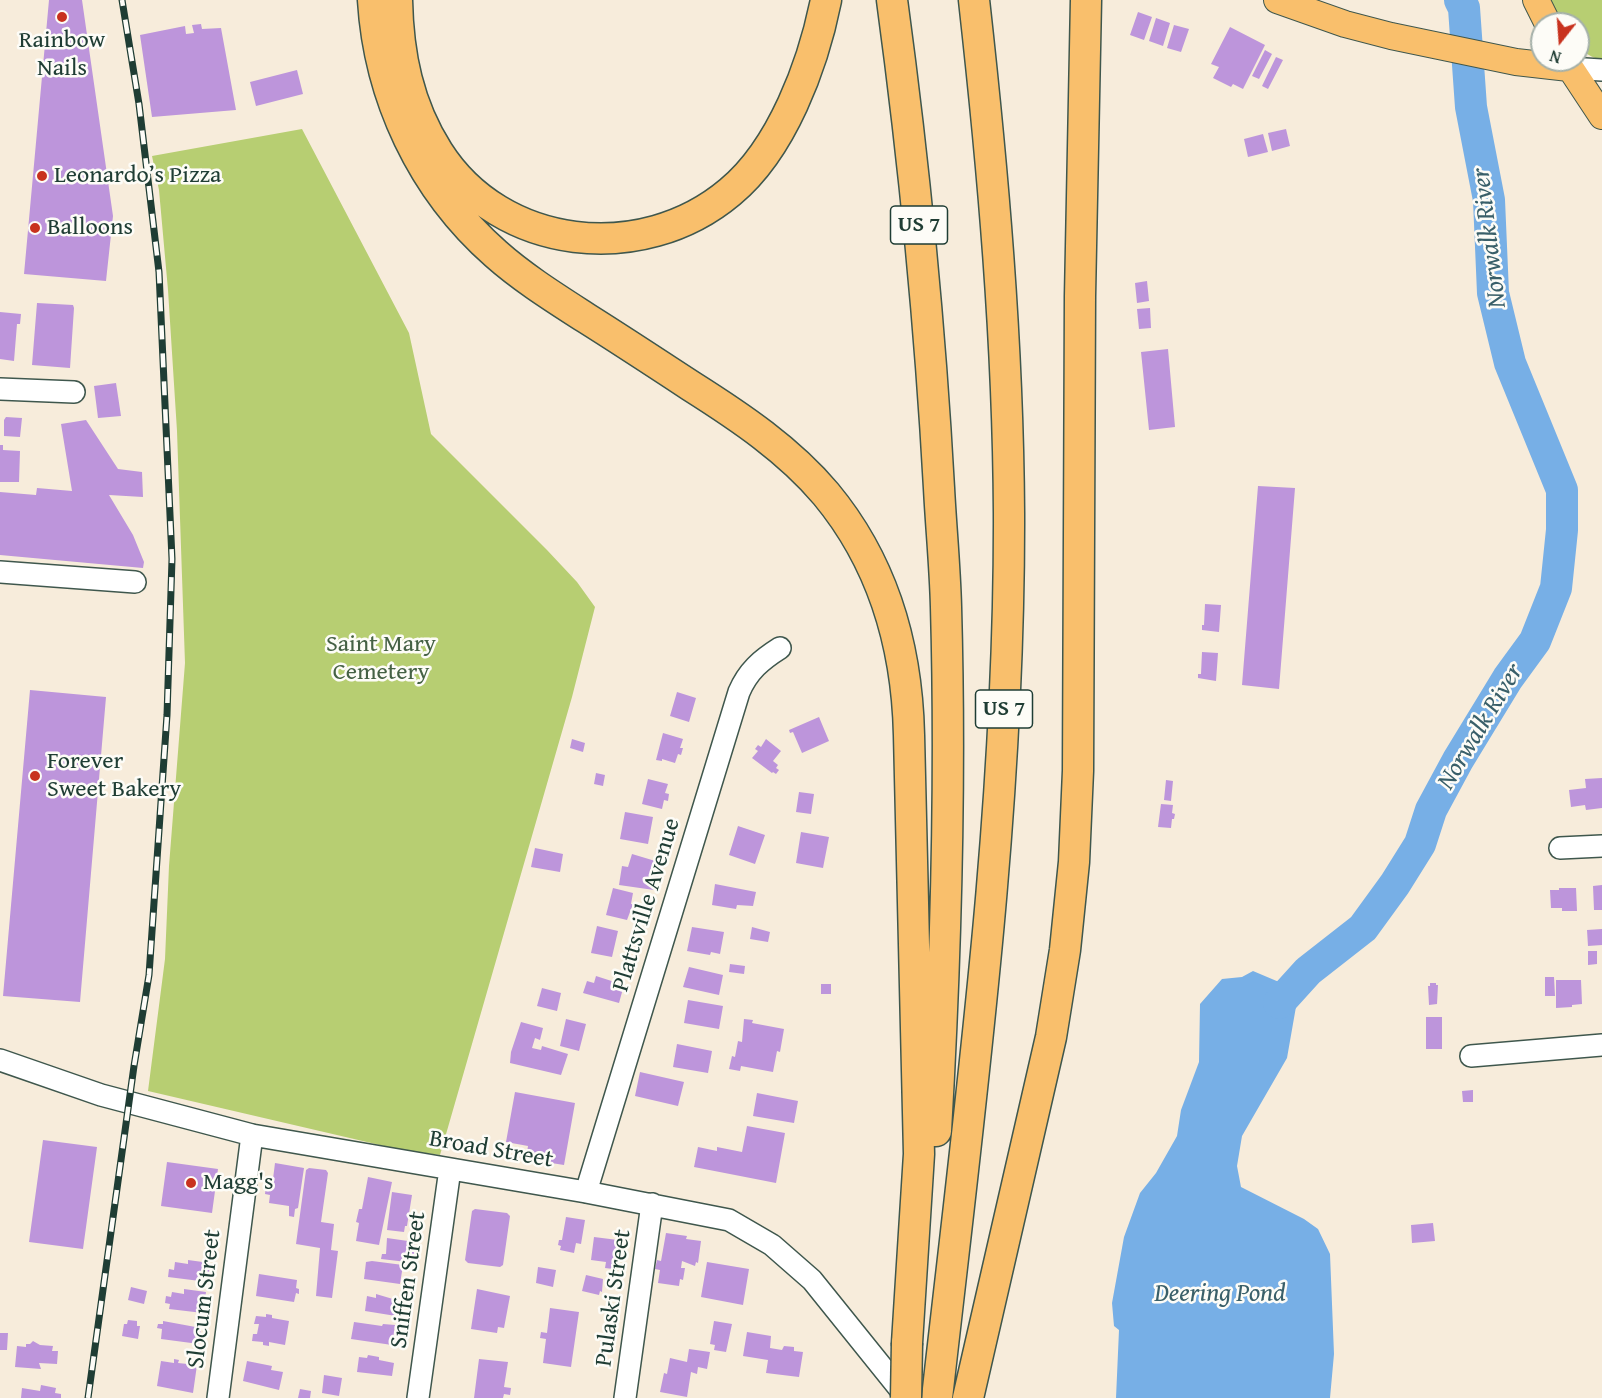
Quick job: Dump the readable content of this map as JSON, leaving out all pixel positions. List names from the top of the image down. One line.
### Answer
{"streets":{"highway":["US 7"],"street":["Plattsville Avenue","Broad Street","Sniffen Street","Pulaski Street","Slocum Street"]},"crossings":[["Plattsville Avenue","Broad Street"],["Broad Street","Sniffen Street"],["Broad Street","Pulaski Street"],["Broad Street","Slocum Street"]],"water":["Norwalk River","Deering Pond"],"parks":["Saint Mary Cemetery"],"places":["Rainbow Nails","Leonardo’s Pizza","Balloons","Forever Sweet Bakery","Magg's"],"north":"bottom"}
